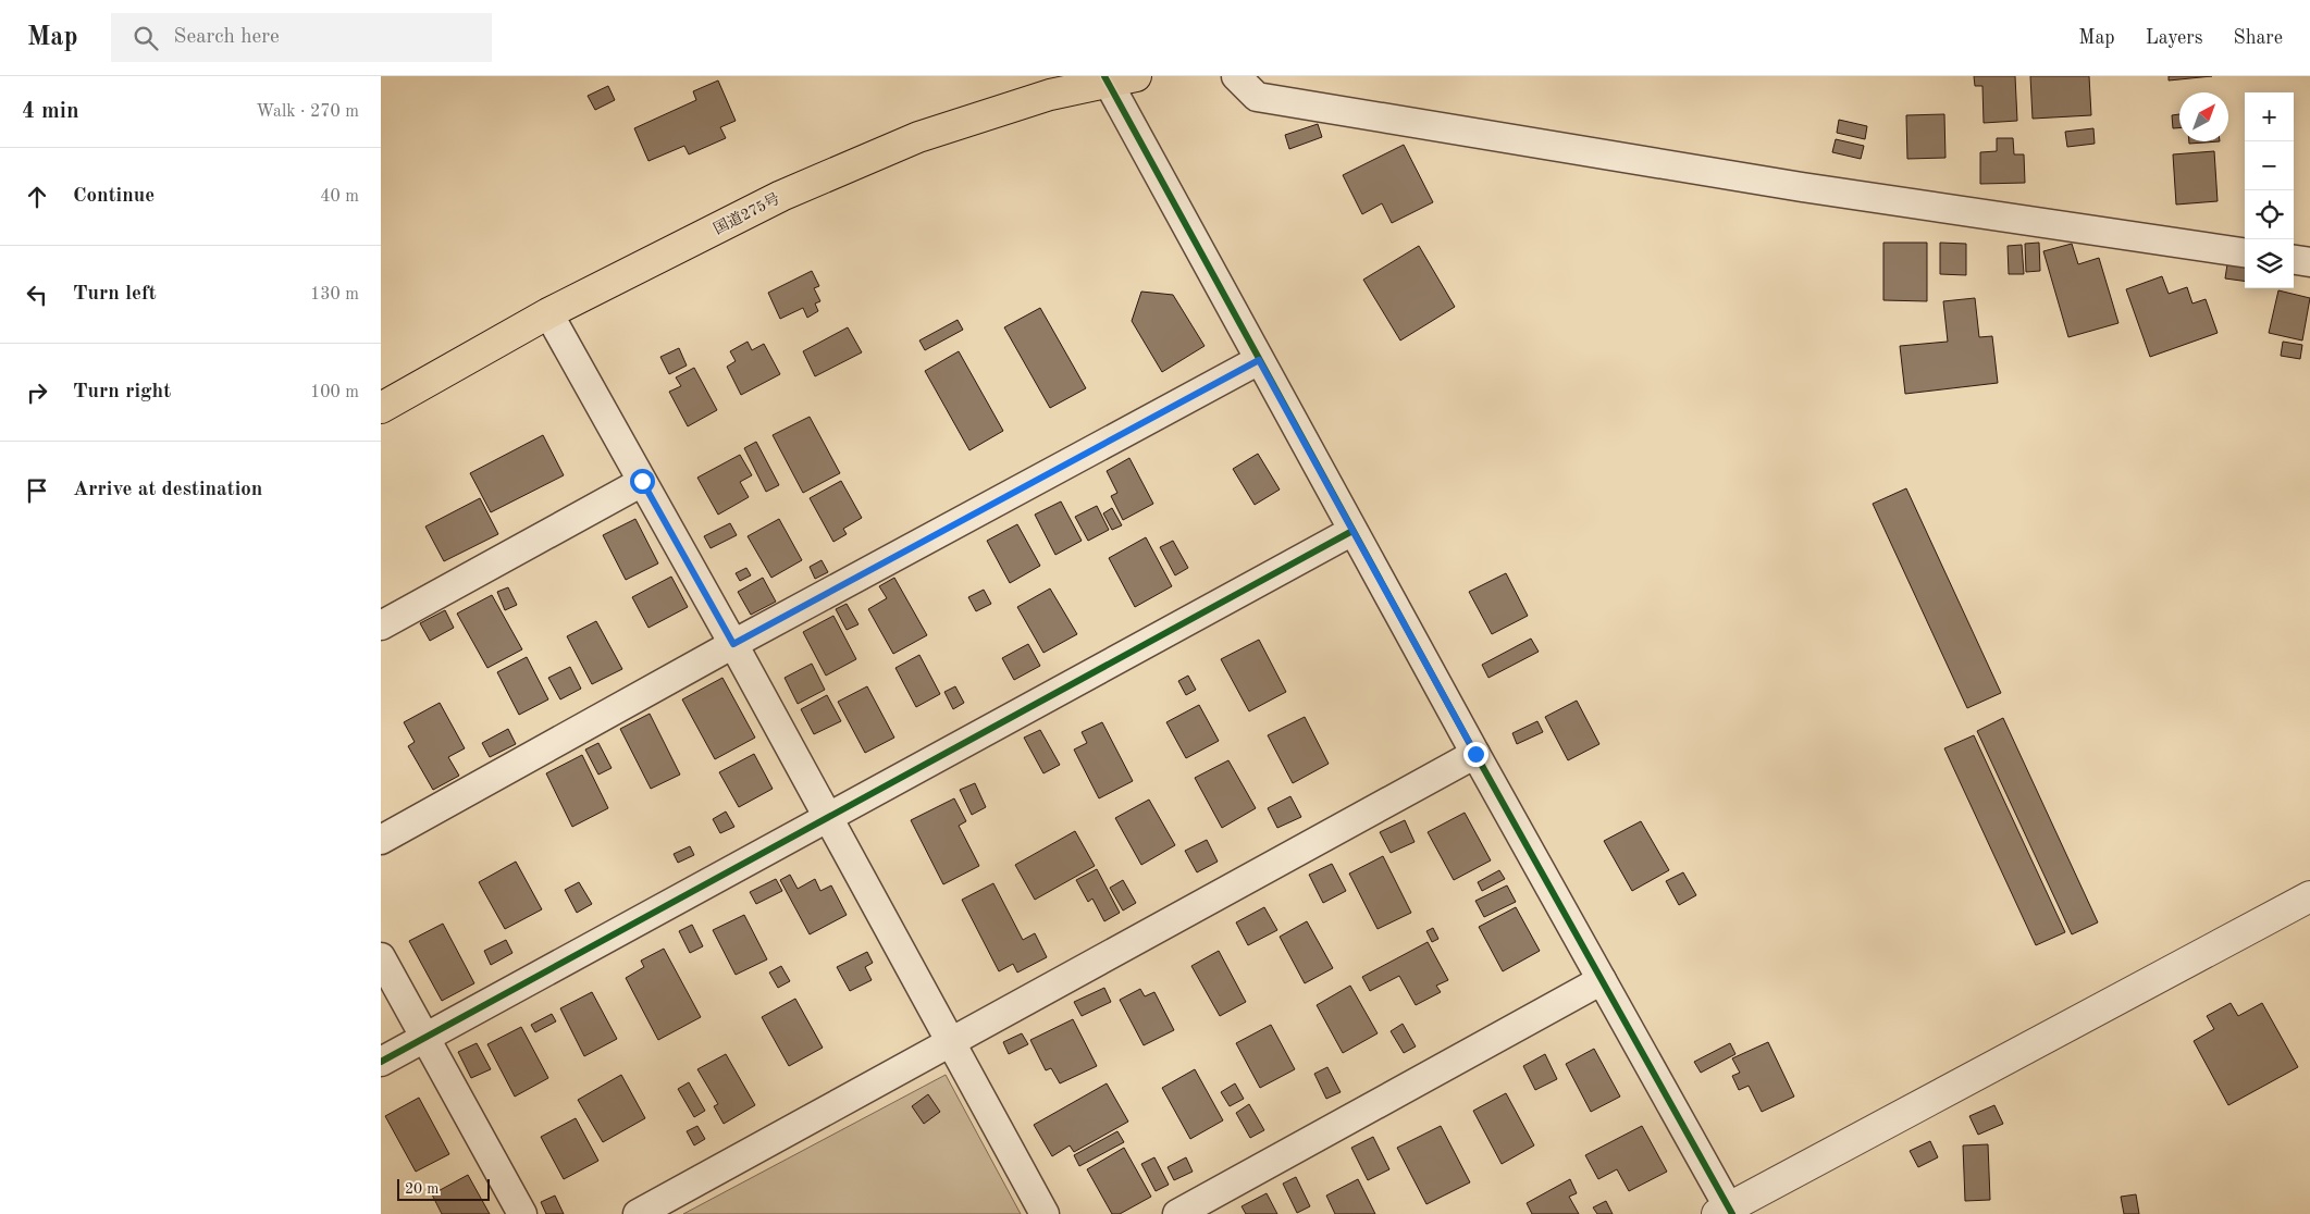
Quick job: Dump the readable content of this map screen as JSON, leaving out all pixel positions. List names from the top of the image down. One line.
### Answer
{"streets":{"highway":["国道275号"]},"scale_bar":"20 m","north":"top right","page":{"header":"Map","search":"Search here","nav":["Map","Layers","Share"],"heading":["4 min","Walk · 270 m"],"map_buttons":["+","−"],"list":[["Continue","40 m"],["Turn left","130 m"],["Turn right","100 m"],"Arrive at destination"],"scale":"20 m"}}
